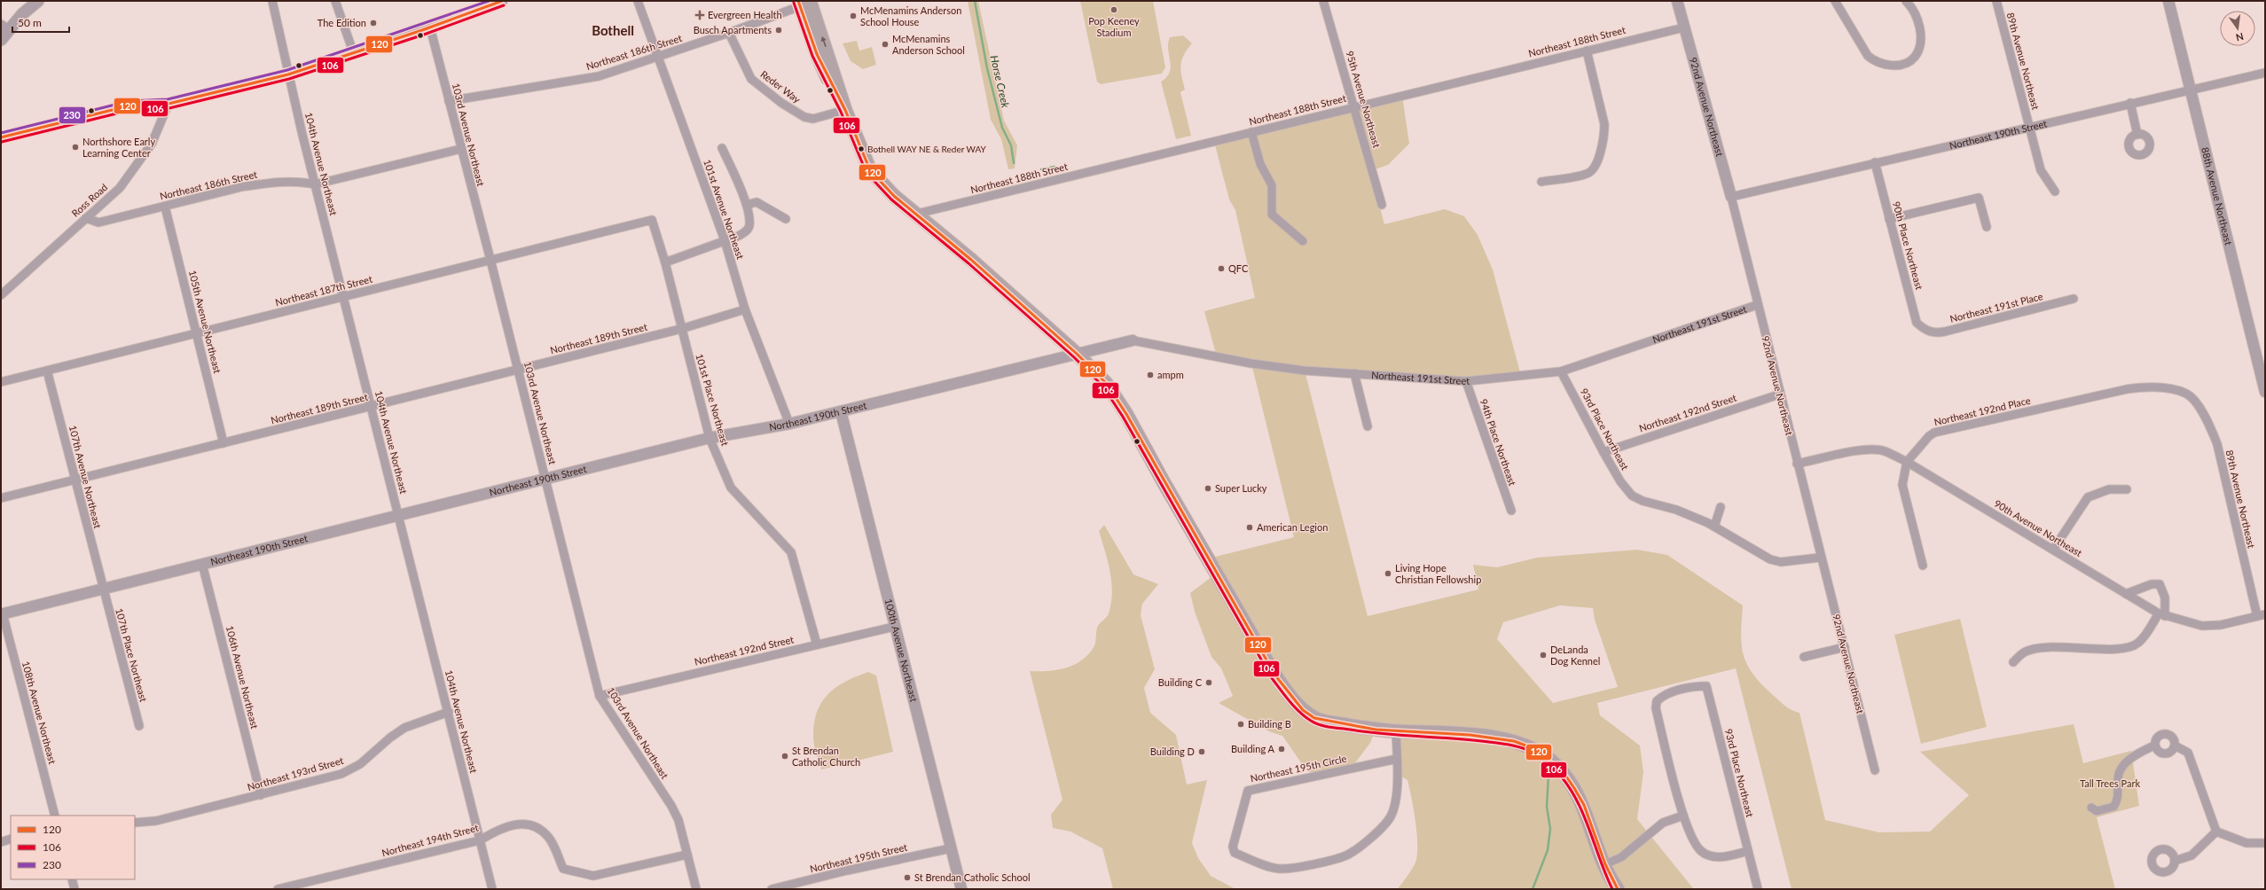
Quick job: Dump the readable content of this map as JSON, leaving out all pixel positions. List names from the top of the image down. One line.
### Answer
{"streets":{"street":["Northeast 188th Street","Northeast 186th Street","89th Avenue Northeast","Reder Way","95th Avenue Northeast","92nd Avenue Northeast","Northeast 190th Street","103rd Avenue Northeast","104th Avenue Northeast","88th Avenue Northeast","Ross Road","101st Avenue Northeast","90th Place Northeast","Northeast 187th Street","Northeast 191st Place","105th Avenue Northeast","Northeast 191st Street","Northeast 189th Street","101st Place Northeast","Northeast 192nd Place","Northeast 192nd Street","93rd Place Northeast","94th Place Northeast","107th Avenue Northeast","90th Avenue Northeast","100th Avenue Northeast","107th Place Northeast","106th Avenue Northeast","108th Avenue Northeast","Northeast 195th Circle","Northeast 193rd Street","Northeast 194th Street","Northeast 195th Street"]},"crossings":[["Northeast 188th Street","95th Avenue Northeast"],["Northeast 188th Street","92nd Avenue Northeast"],["Northeast 186th Street","Reder Way"],["Northeast 186th Street","103rd Avenue Northeast"],["Northeast 186th Street","104th Avenue Northeast"],["Northeast 186th Street","Ross Road"],["Northeast 186th Street","101st Avenue Northeast"],["Northeast 186th Street","105th Avenue Northeast"],["89th Avenue Northeast","Northeast 190th Street"],["89th Avenue Northeast","Northeast 192nd Place"],["92nd Avenue Northeast","Northeast 190th Street"],["92nd Avenue Northeast","Northeast 191st Street"],["92nd Avenue Northeast","Northeast 192nd Street"],["Northeast 190th Street","103rd Avenue Northeast"],["Northeast 190th Street","104th Avenue Northeast"],["Northeast 190th Street","88th Avenue Northeast"],["Northeast 190th Street","101st Avenue Northeast"],["Northeast 190th Street","90th Place Northeast"],["Northeast 190th Street","Northeast 191st Street"],["Northeast 190th Street","101st Place Northeast"],["Northeast 190th Street","107th Avenue Northeast"],["Northeast 190th Street","100th Avenue Northeast"],["Northeast 190th Street","107th Place Northeast"],["Northeast 190th Street","106th Avenue Northeast"],["Northeast 190th Street","108th Avenue Northeast"],["103rd Avenue Northeast","Northeast 187th Street"],["103rd Avenue Northeast","Northeast 189th Street"],["103rd Avenue Northeast","Northeast 192nd Street"],["103rd Avenue Northeast","Northeast 194th Street"],["104th Avenue Northeast","Northeast 187th Street"],["104th Avenue Northeast","Northeast 189th Street"],["104th Avenue Northeast","Northeast 193rd Street"],["104th Avenue Northeast","Northeast 194th Street"],["101st Avenue Northeast","Northeast 189th Street"],["90th Place Northeast","Northeast 191st Place"],["Northeast 187th Street","105th Avenue Northeast"],["Northeast 187th Street","101st Place Northeast"],["Northeast 187th Street","107th Avenue Northeast"],["105th Avenue Northeast","Northeast 189th Street"],["Northeast 191st Street","93rd Place Northeast"],["Northeast 191st Street","94th Place Northeast"],["Northeast 189th Street","101st Place Northeast"],["Northeast 189th Street","107th Avenue Northeast"],["101st Place Northeast","Northeast 192nd Street"],["Northeast 192nd Place","90th Avenue Northeast"],["Northeast 192nd Street","93rd Place Northeast"],["Northeast 192nd Street","100th Avenue Northeast"],["107th Avenue Northeast","107th Place Northeast"],["100th Avenue Northeast","Northeast 195th Street"],["106th Avenue Northeast","Northeast 193rd Street"]],"districts":["Bothell"],"water":["Horse Creek"],"parks":["Tall Trees Park"],"places":{"other":["Pop Keeney Stadium","McMenamins Anderson School House","The Edition","Busch Apartments","McMenamins Anderson School","Northshore Early Learning Center","Bothell WAY NE & Reder WAY","QFC","ampm","Super Lucky","American Legion","Living Hope Christian Fellowship","DeLanda Dog Kennel","Building C","Building B","Building A","Building D","St Brendan Catholic Church","St Brendan Catholic School"],"health":["Evergreen Health"]},"lines":["transit line 120","transit line 230","transit line 106"],"legend":["120","106","230"],"scale_bar":"50 m","north":"bottom"}
